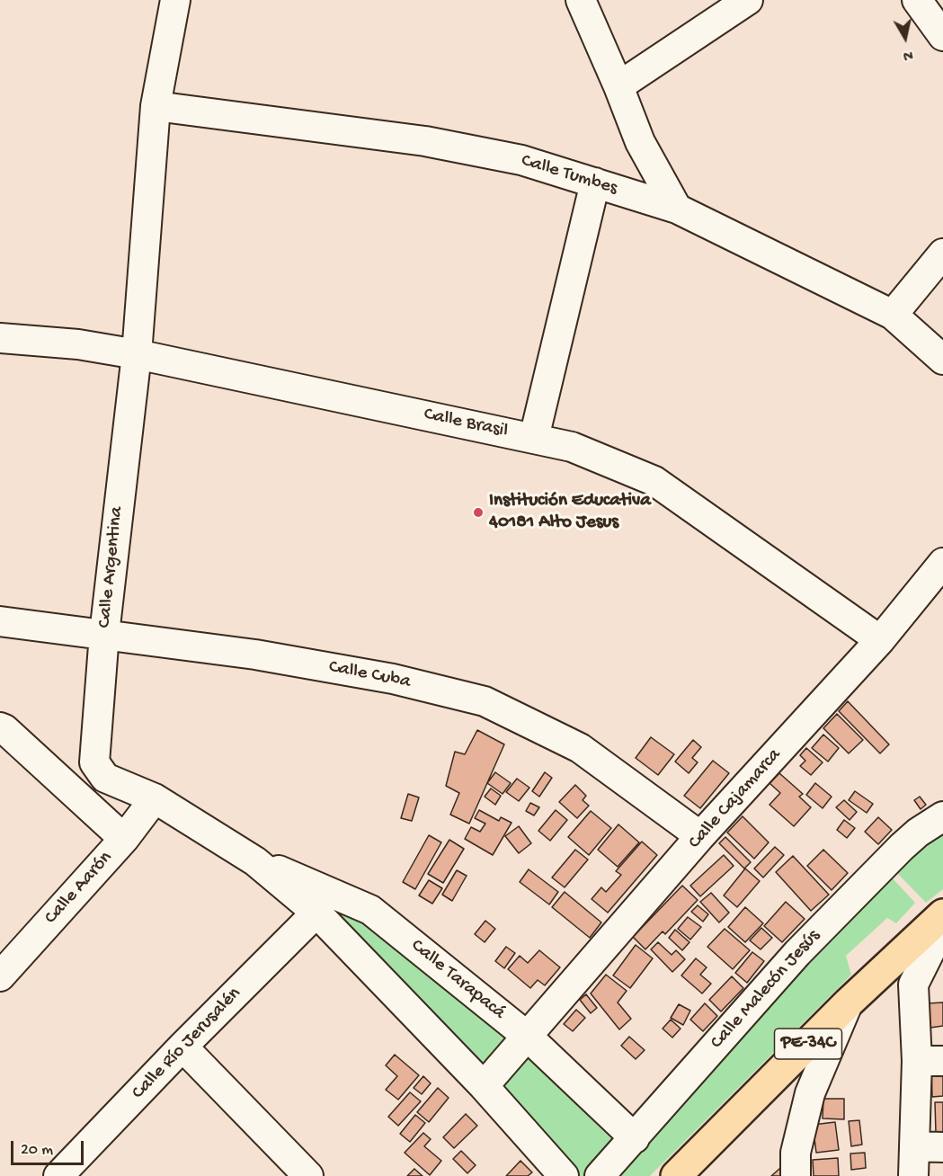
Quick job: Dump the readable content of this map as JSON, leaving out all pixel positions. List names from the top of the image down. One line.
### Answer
{"streets":{"main road":["PE-34C"],"street":["Calle Tumbes","Calle Brasil","Calle Argentina","Calle Cuba","Calle Cajamarca","Calle Aarón","Calle Tarapacá","Calle Malecón Jesús","Calle Río Jerusalén"]},"crossings":[["Calle Tumbes","Calle Argentina"],["Calle Brasil","Calle Argentina"],["Calle Brasil","Calle Cajamarca"],["Calle Argentina","Calle Cuba"],["Calle Argentina","Calle Aarón"],["Calle Cuba","Calle Cajamarca"],["Calle Cajamarca","Calle Tarapacá"],["Calle Tarapacá","Calle Malecón Jesús"]],"places":["Institución Educativa 40181 Alto Jesus"],"scale_bar":"20 m","north":"bottom"}
